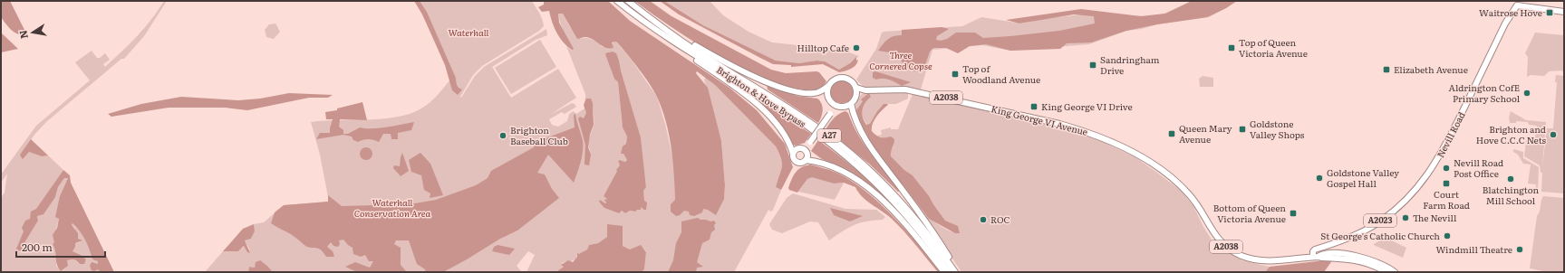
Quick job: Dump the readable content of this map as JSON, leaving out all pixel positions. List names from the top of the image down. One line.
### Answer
{"streets":{"main road":["Brighton & Hove Bypass","A2038","King George VI Avenue","Nevill Road","A27","A2023"]},"crossings":[["Brighton & Hove Bypass","A27"],["King George VI Avenue","Nevill Road"],["King George VI Avenue","A27"]],"parks":["Waterhall","Three Cornered Copse","Waterhall Conservation Area"],"places":{"transit":["Waitrose Hove","Top of Queen Victoria Avenue","Sandringham Drive","Elizabeth Avenue","Top of Woodland Avenue","King George VI Drive","Goldstone Valley Shops","Queen Mary Avenue","Court Farm Road","Bottom of Queen Victoria Avenue"],"other":["Hilltop Cafe","Aldrington CofE Primary School","Brighton and Hove C.C.C Nets","Brighton Baseball Club","Nevill Road Post Office","Goldstone Valley Gospel Hall","Blatchington Mill School","The Nevill","ROC","St George's Catholic Church","Windmill Theatre"]},"scale_bar":"200 m","north":"left"}
